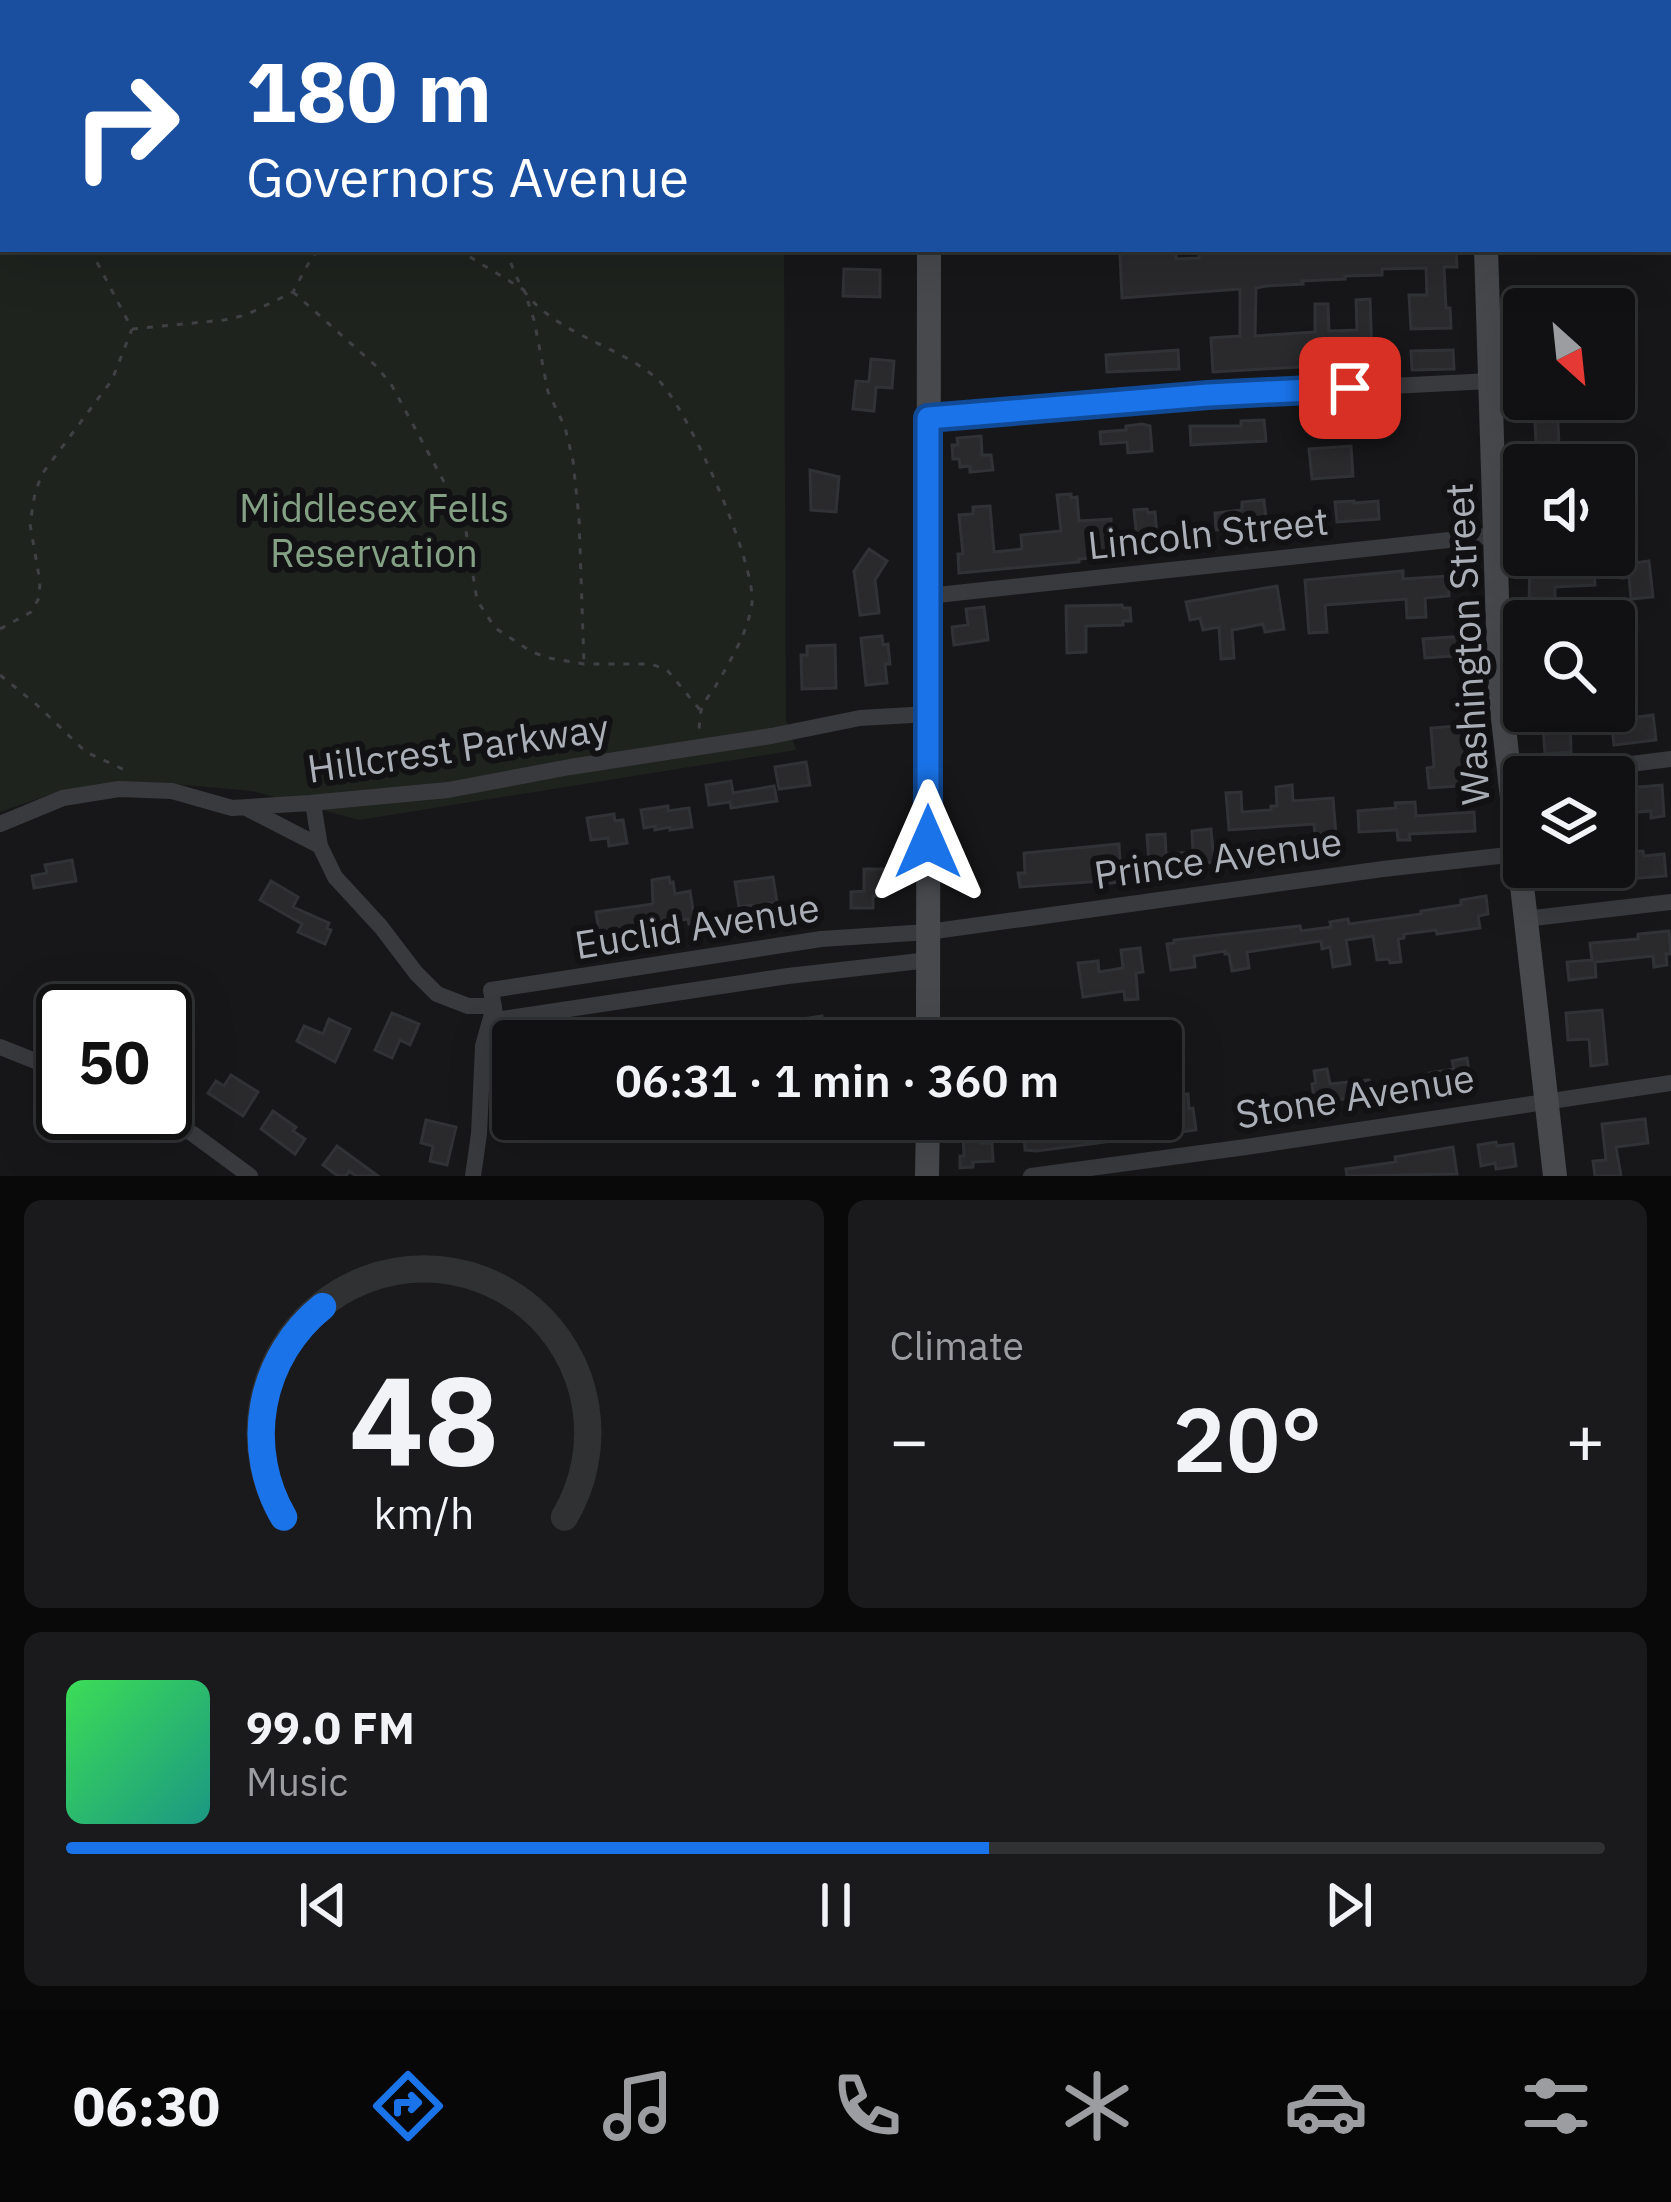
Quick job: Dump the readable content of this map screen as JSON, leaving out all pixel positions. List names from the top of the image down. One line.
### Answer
{"streets":{"main road":["Washington Street"],"street":["Lincoln Street","Hillcrest Parkway","Prince Avenue","Euclid Avenue","Stone Avenue"]},"crossings":[["Lincoln Street","Washington Street"],["Washington Street","Stone Avenue"],["Hillcrest Parkway","Euclid Avenue"],["Prince Avenue","Euclid Avenue"]],"parks":["Middlesex Fells Reservation"],"north":"bottom right","page":{"turn":["180 m","Governors Avenue"],"limit":"50","trip":"06:31 · 1 min · 360 m","tile":"Climate","heat":["−","20°","+"],"song":["99.0 FM","Music"],"tabs":"06:30","gauge":["48","km/h"]}}
